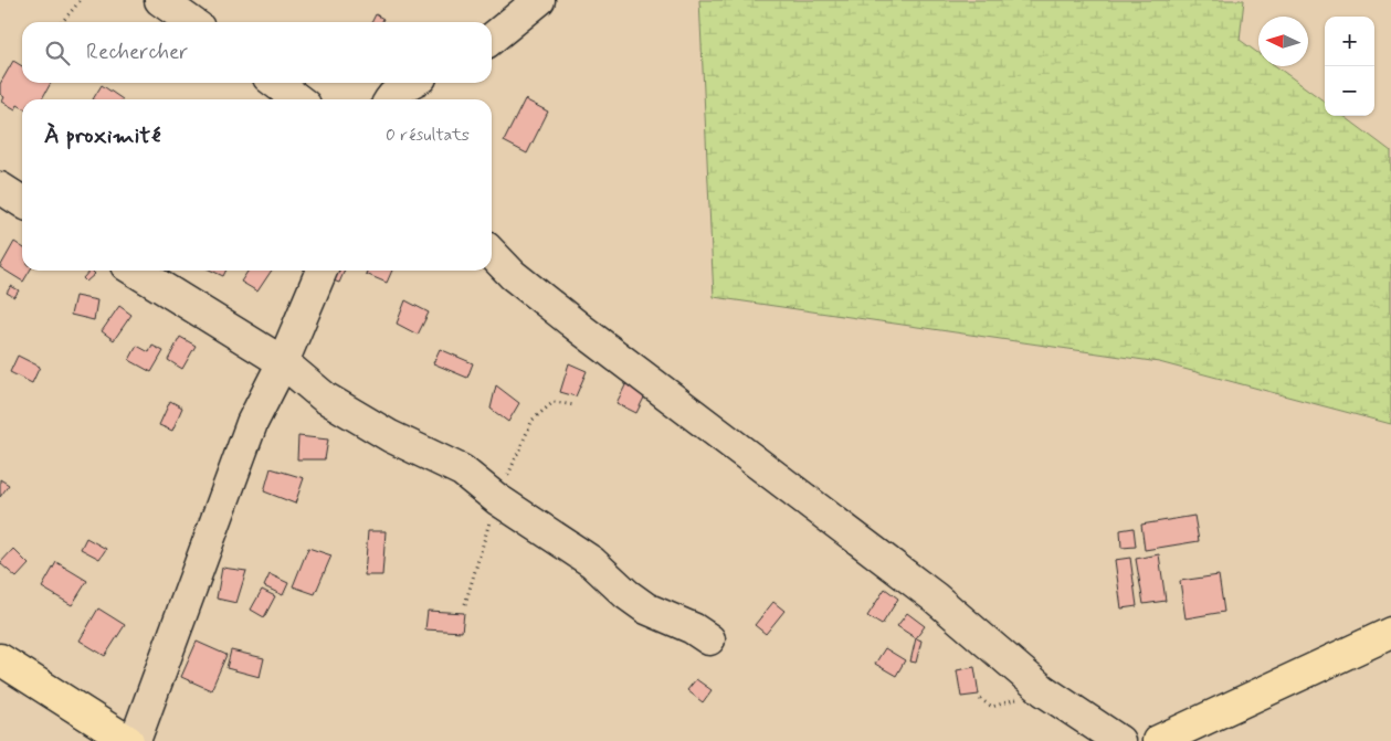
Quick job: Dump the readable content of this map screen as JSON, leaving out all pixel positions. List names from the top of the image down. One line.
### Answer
{"north":"left","page":{"map_buttons":["+","−"],"search":"Rechercher","heading":["À proximité","0 résultats"]}}
